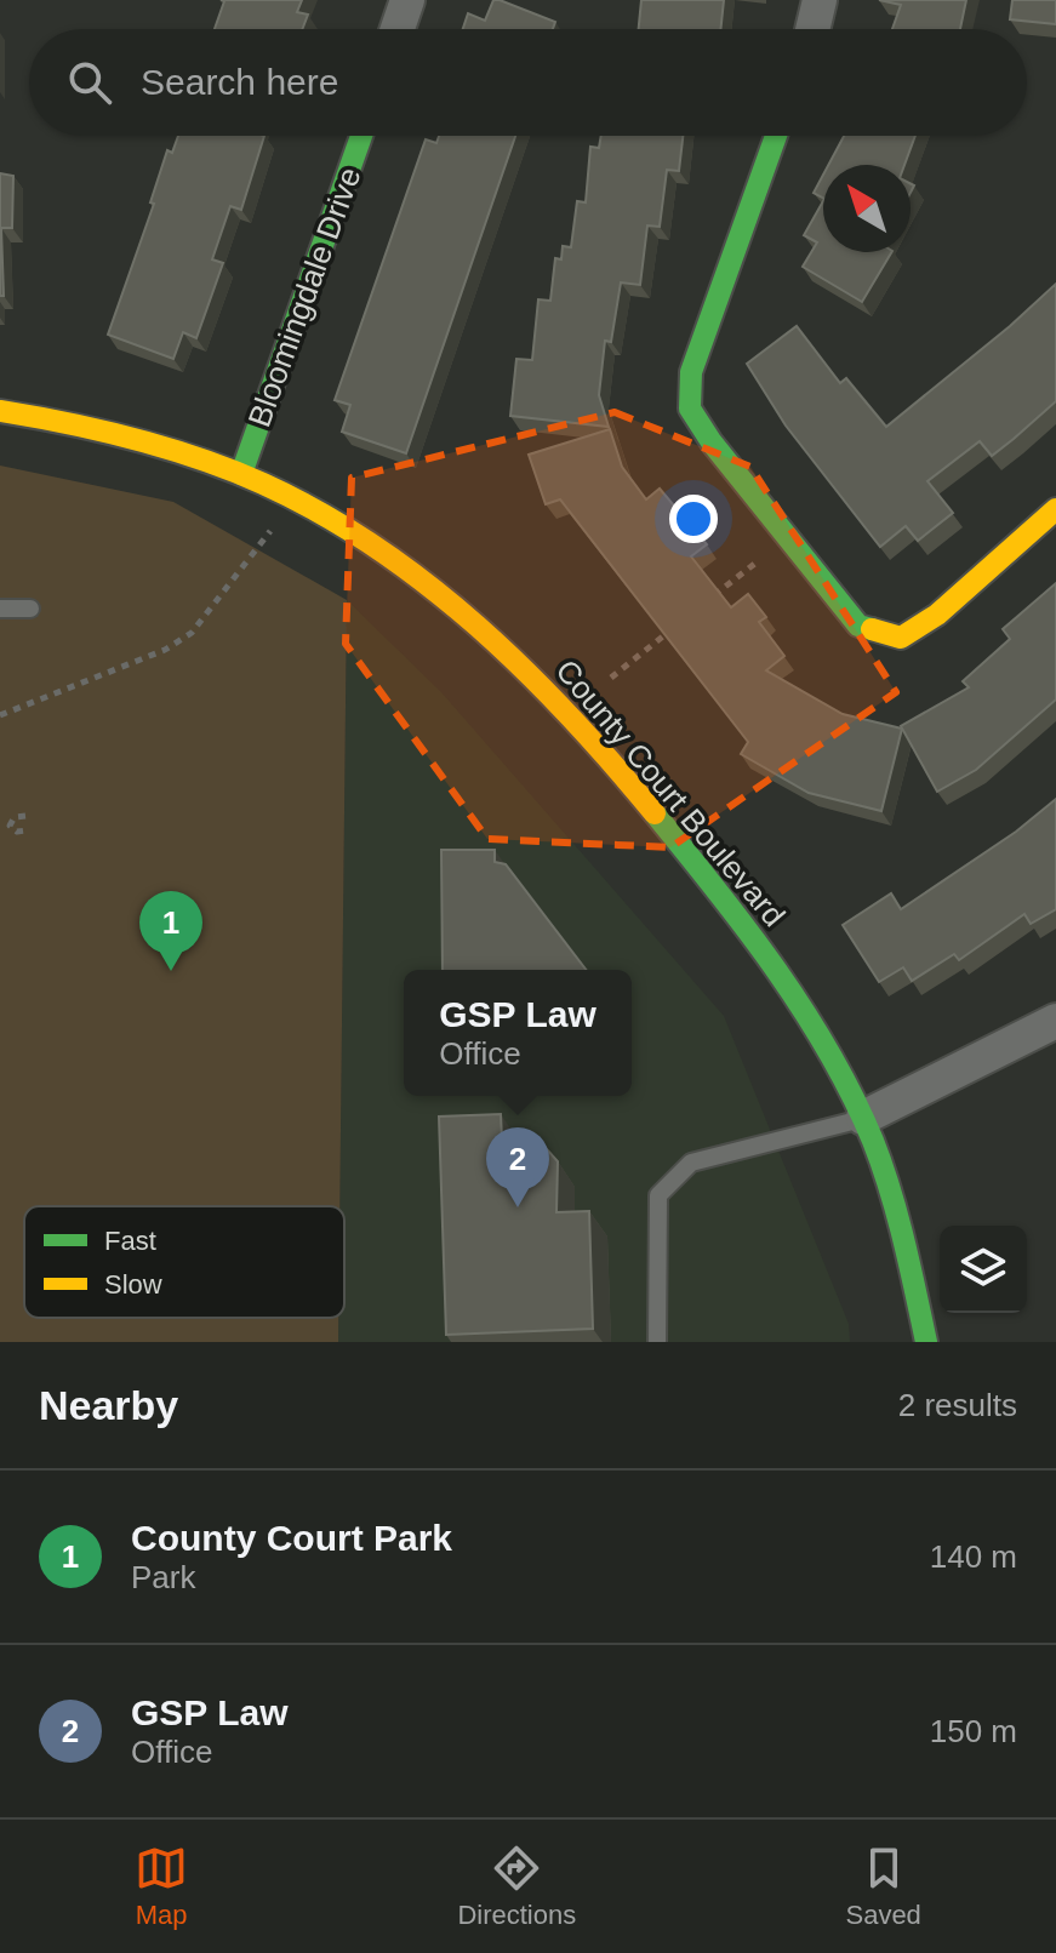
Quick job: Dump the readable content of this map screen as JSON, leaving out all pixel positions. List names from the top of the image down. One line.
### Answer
{"streets":{"street":["Bloomingdale Drive","County Court Boulevard"]},"crossings":[["Bloomingdale Drive","County Court Boulevard"]],"legend":["Fast","Slow"],"north":"top left","page":{"search":"Search here","pins":["1","2"],"popup":["GSP Law","Office"],"heading":["Nearby","2 results"],"list":[{"mark":"1","name":"County Court Park","note":"Park","value":"140 m"},{"mark":"2","name":"GSP Law","note":"Office","value":"150 m"}],"nav":["Map","Directions","Saved"]}}
